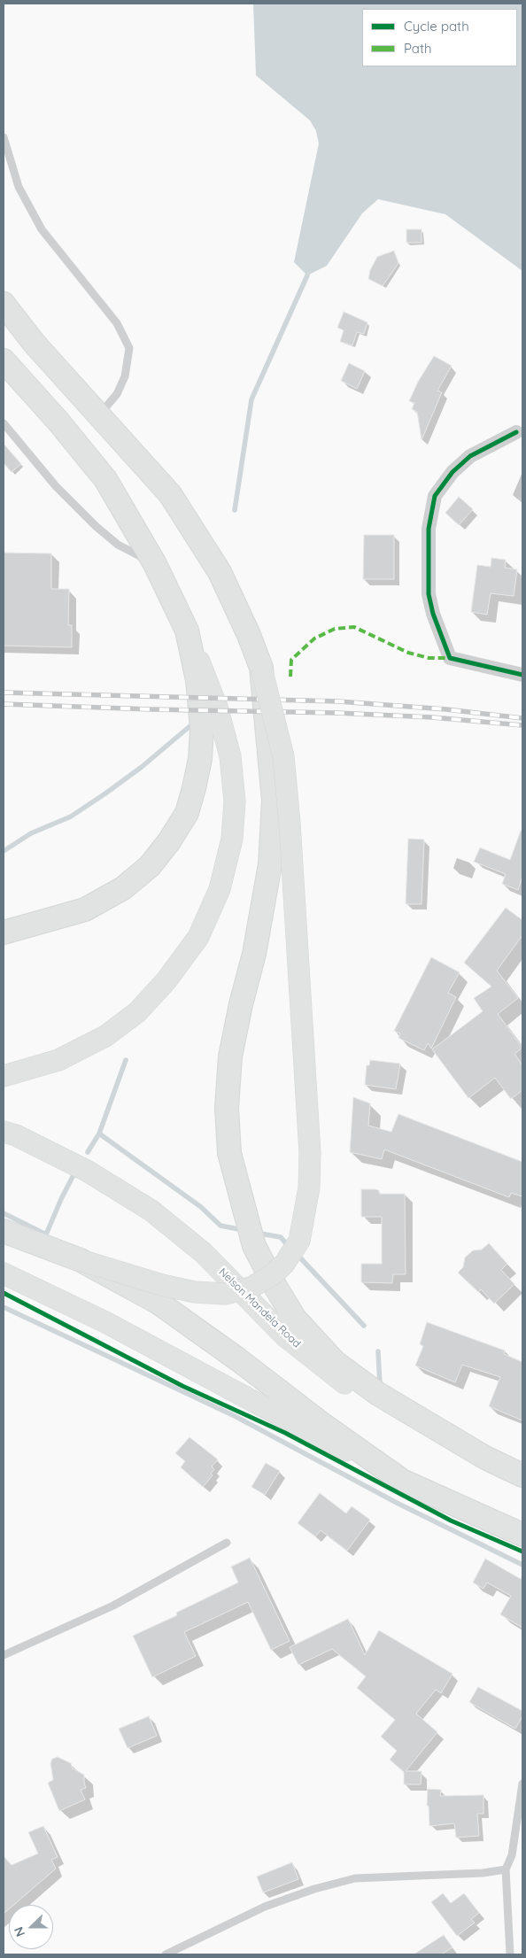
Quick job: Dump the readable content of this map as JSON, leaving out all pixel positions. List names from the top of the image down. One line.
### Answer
{"streets":{"main road":["Nelson Mandela Road"]},"legend":["Cycle path","Path"],"north":"left"}
